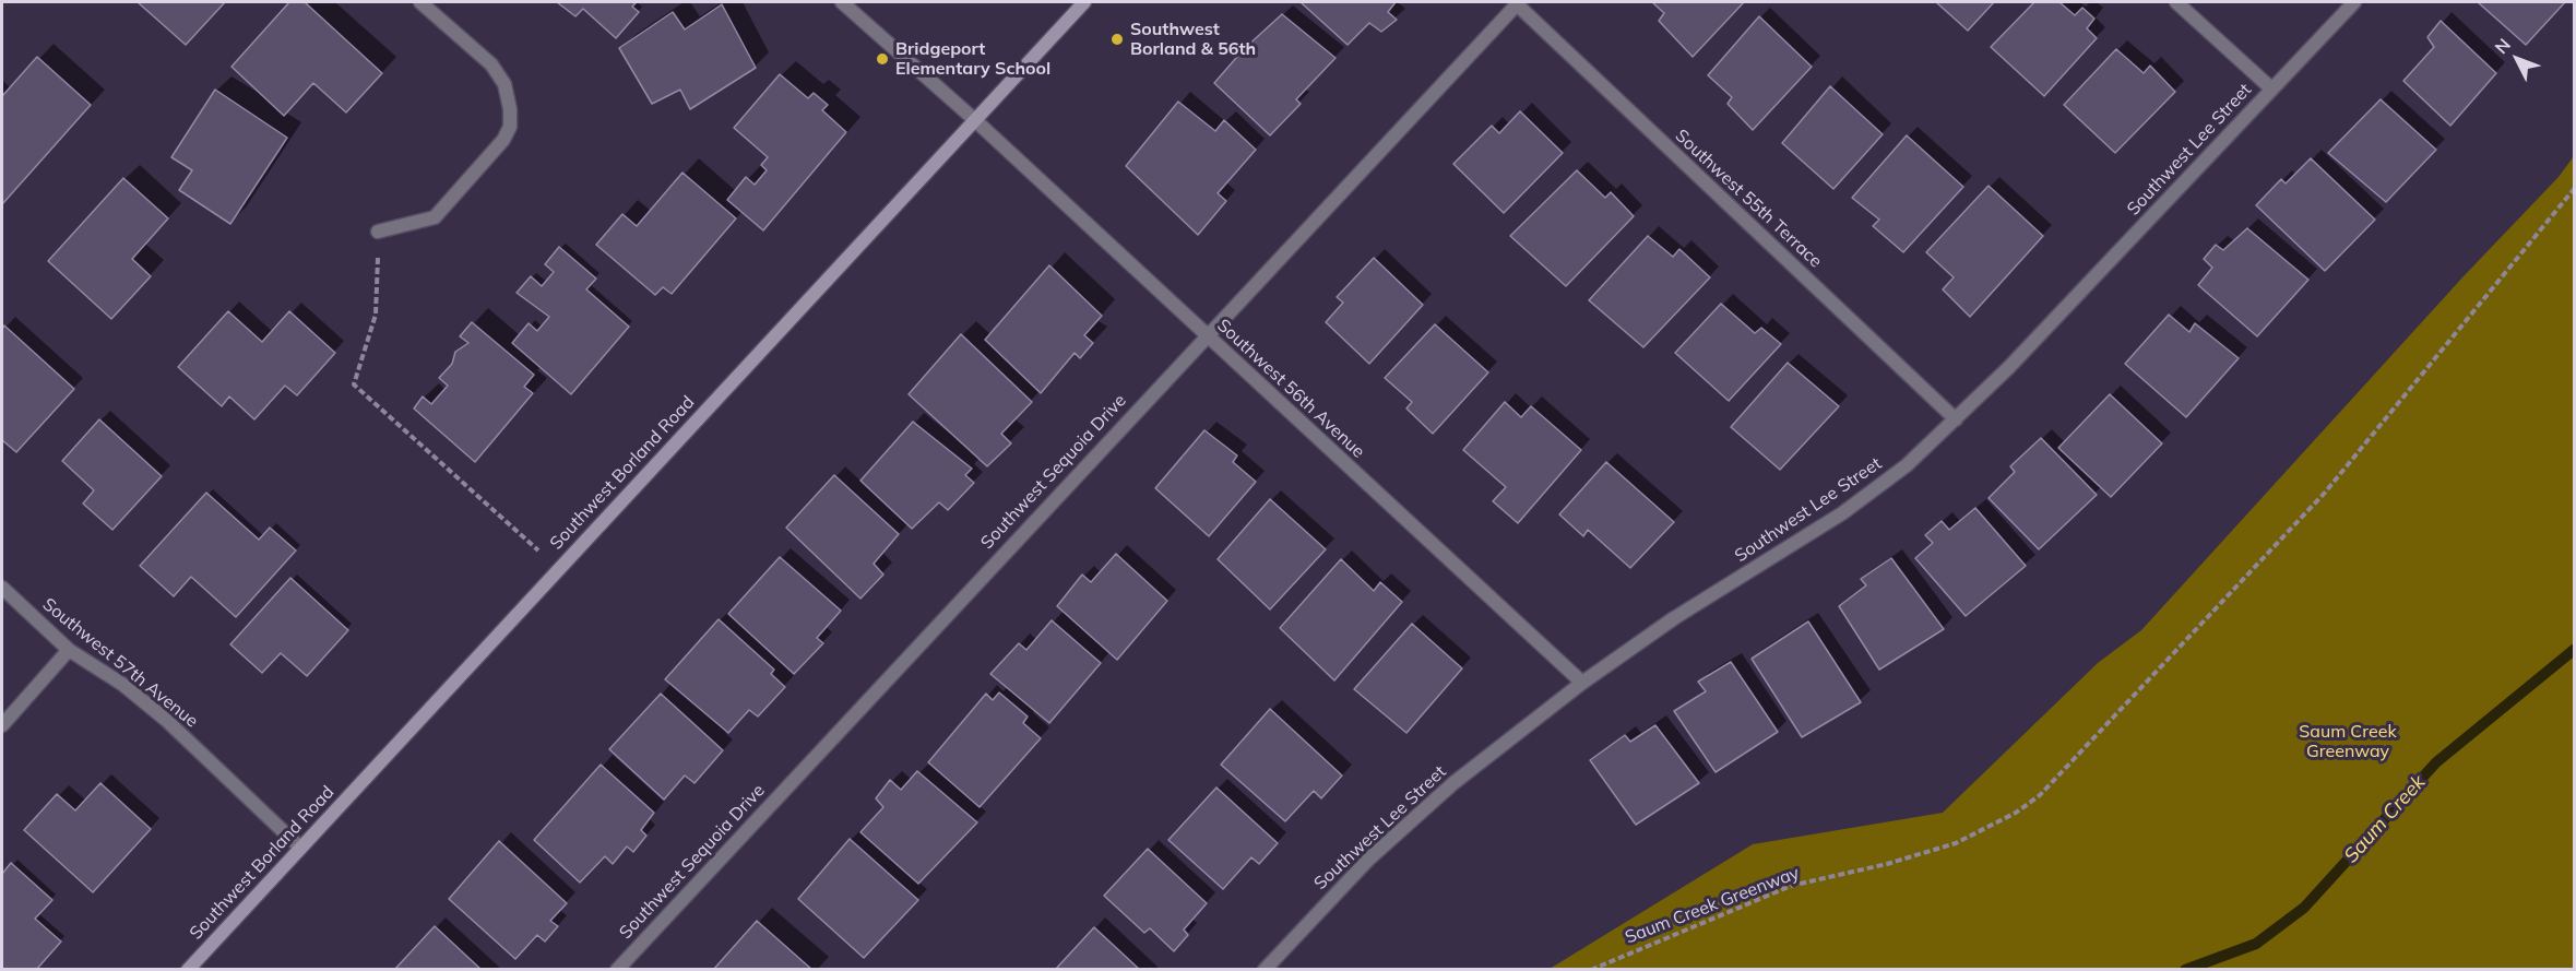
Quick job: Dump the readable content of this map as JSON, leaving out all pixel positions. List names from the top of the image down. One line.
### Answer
{"streets":{"main road":["Southwest Borland Road"],"street":["Southwest Lee Street","Southwest 55th Terrace","Southwest 56th Avenue","Southwest Sequoia Drive","Southwest 57th Avenue"],"path":["Saum Creek Greenway"]},"crossings":[["Southwest Lee Street","Southwest 55th Terrace"],["Southwest Lee Street","Southwest 56th Avenue"],["Southwest 55th Terrace","Southwest Sequoia Drive"],["Southwest 56th Avenue","Southwest Sequoia Drive"],["Southwest 56th Avenue","Southwest Borland Road"],["Southwest Borland Road","Southwest 57th Avenue"]],"water":["Saum Creek"],"parks":["Saum Creek Greenway"],"places":["Southwest Borland & 56th","Bridgeport Elementary School"],"north":"top left"}
